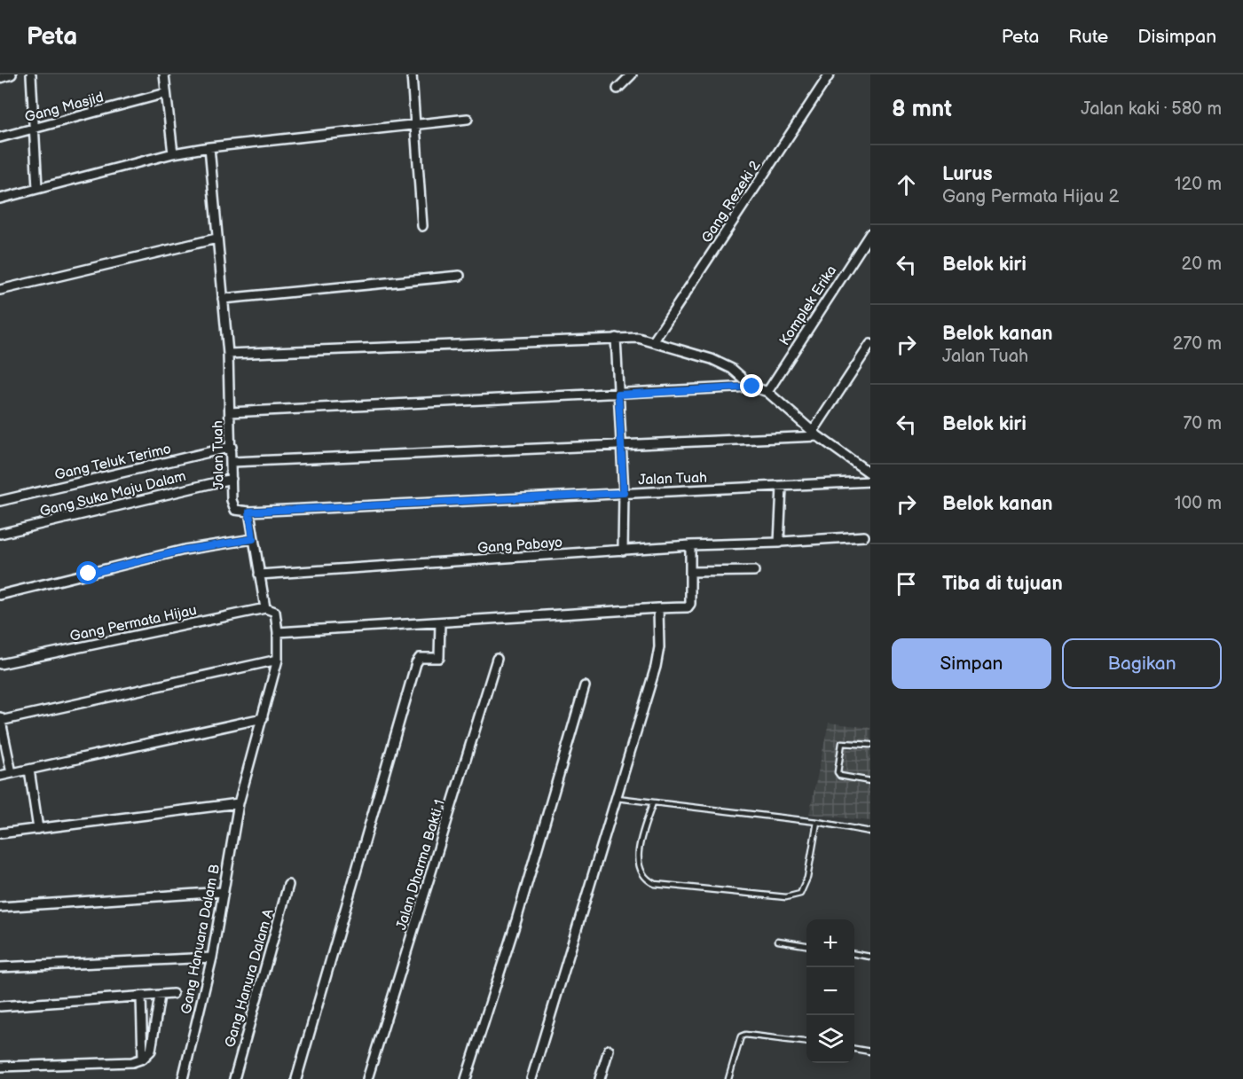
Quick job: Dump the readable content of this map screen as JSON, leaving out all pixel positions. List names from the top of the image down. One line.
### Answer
{"streets":{"street":["Gang Masjid","Gang Rezeki 2","Komplek Erika","Jalan Tuah","Gang Teluk Terimo","Gang Suka Maju Dalam","Gang Pabayo","Gang Permata Hijau","Jalan Dharma Bakti 1","Gang Hanuara Dalam B","Gang Hanura Dalam A"]},"crossings":[["Jalan Tuah","Gang Teluk Terimo"],["Jalan Tuah","Gang Suka Maju Dalam"],["Jalan Tuah","Gang Hanuara Dalam B"],["Gang Pabayo","Gang Hanuara Dalam B"],["Gang Permata Hijau","Gang Hanuara Dalam B"]],"page":{"header":"Peta","nav":["Peta","Rute","Disimpan"],"heading":["8 mnt","Jalan kaki · 580 m"],"list":[["Lurus","Gang Permata Hijau 2","120 m"],["Belok kiri","20 m"],["Belok kanan","Jalan Tuah","270 m"],["Belok kiri","70 m"],["Belok kanan","100 m"],"Tiba di tujuan"],"buttons":["Simpan","Bagikan"],"map_buttons":["+","−"]}}
